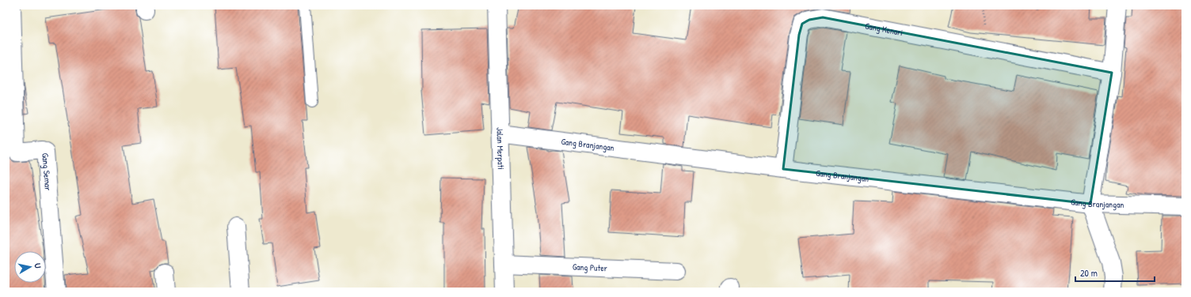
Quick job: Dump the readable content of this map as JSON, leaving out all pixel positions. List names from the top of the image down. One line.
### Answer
{"streets":{"street":["Gang Kenari","Gang Branjangan","Jalan Merpati","Gang Semar","Gang Puter"]},"crossings":[["Gang Kenari","Gang Branjangan"],["Gang Branjangan","Jalan Merpati"],["Jalan Merpati","Gang Puter"]],"scale_bar":"20 m","north":"right"}
